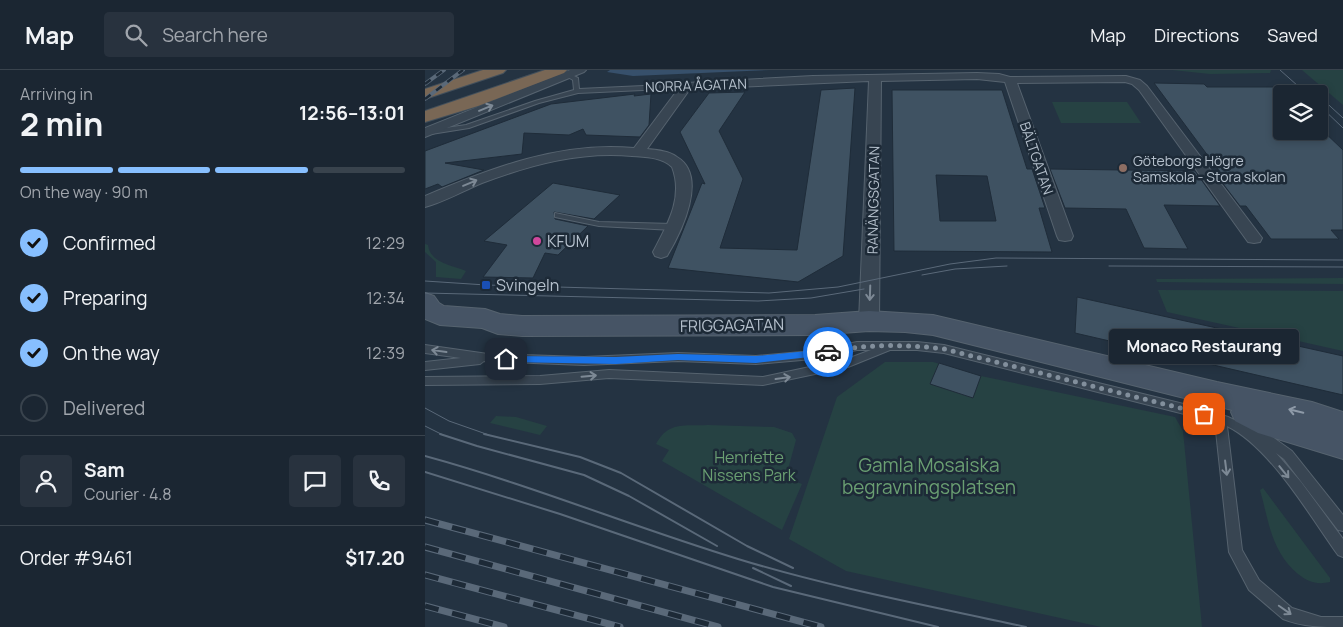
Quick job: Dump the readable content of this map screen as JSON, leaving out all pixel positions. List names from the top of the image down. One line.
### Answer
{"streets":{"main road":["FRIGGAGATAN"],"street":["NORRA ÅGATAN","BÄLTGATAN","RANÄNGSGATAN"]},"crossings":[["NORRA ÅGATAN","BÄLTGATAN"],["NORRA ÅGATAN","RANÄNGSGATAN"],["RANÄNGSGATAN","FRIGGAGATAN"]],"one_way":["RANÄNGSGATAN"],"parks":["Henriette Nissens Park","Gamla Mosaiska begravningsplatsen"],"places":{"other":["Göteborgs Högre Samskola - Stora skolan","KFUM","Monaco Restaurang"],"transit":["Svingeln"]},"page":{"header":"Map","search":"Search here","nav":["Map","Directions","Saved"],"heading":["2 min","Arriving in","12:56–13:01"],"panel":["Sam","Courier · 4.8","Order #9461","$17.20"],"bar":"On the way · 90 m","list":[["Confirmed","12:29"],["Preparing","12:34"],["On the way","12:39"],"Delivered"],"bubble":"Monaco Restaurang"}}
